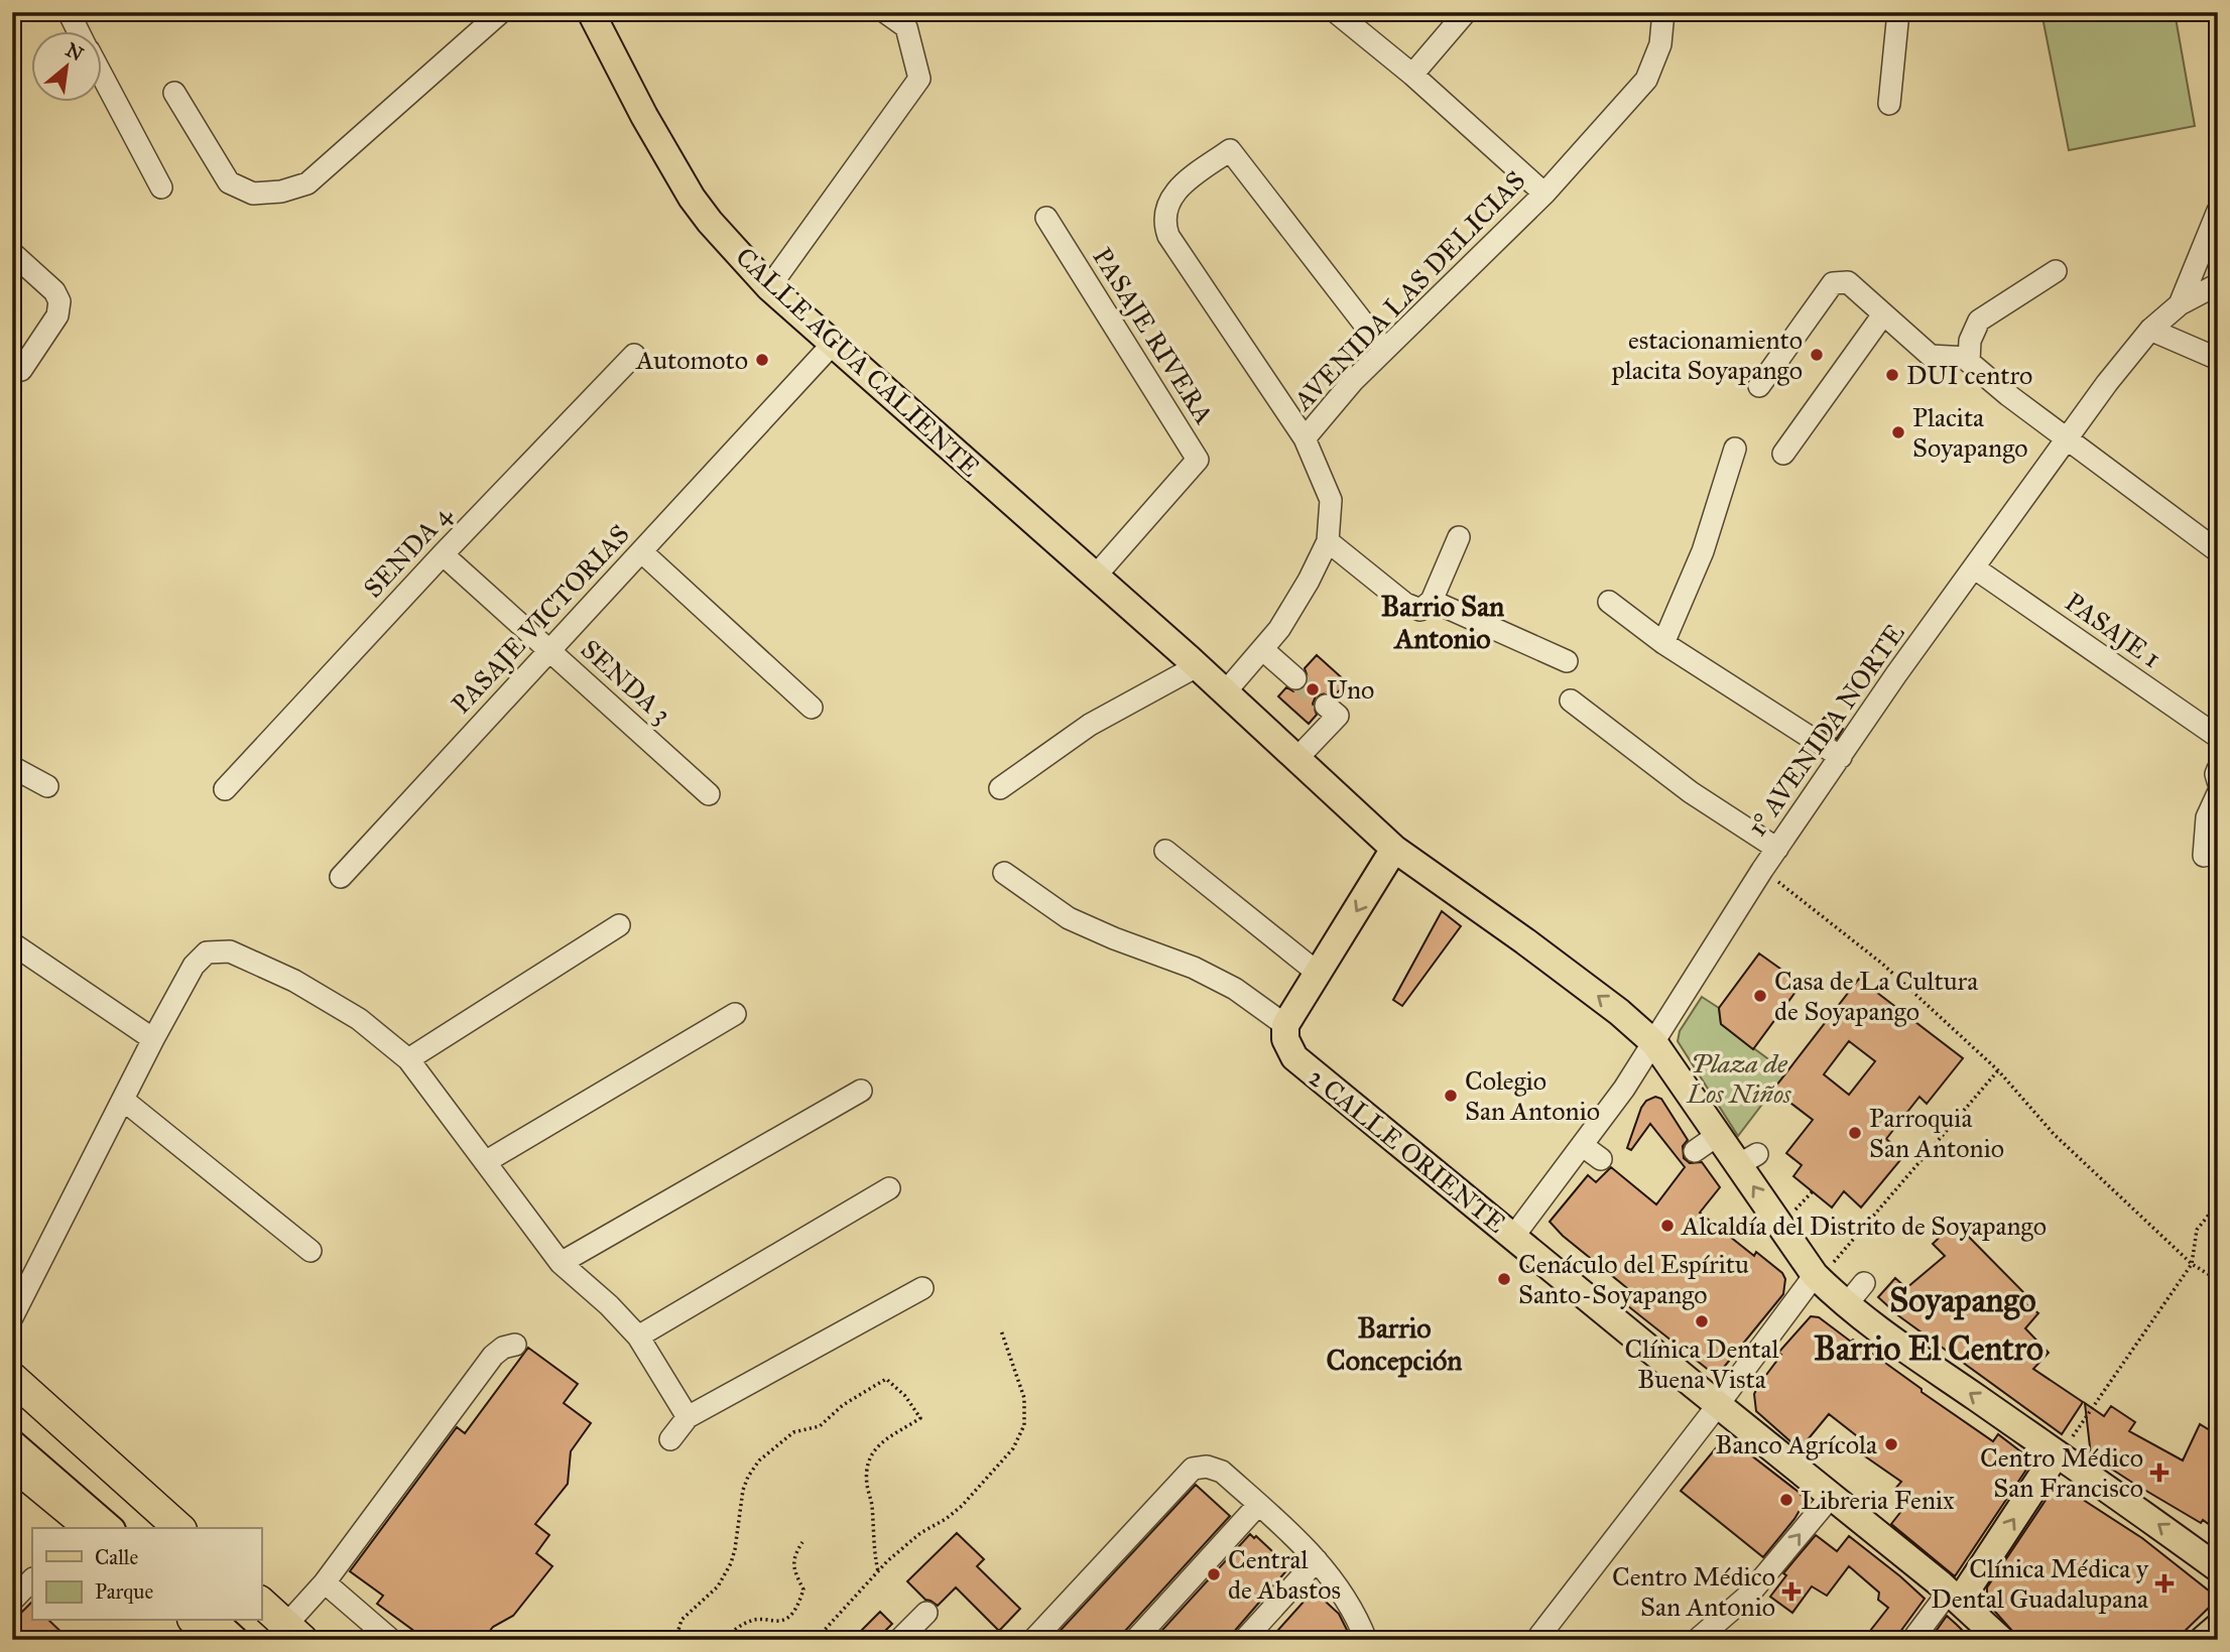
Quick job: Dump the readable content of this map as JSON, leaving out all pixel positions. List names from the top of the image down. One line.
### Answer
{"streets":{"main road":["CALLE AGUA CALIENTE","2 CALLE ORIENTE"],"street":["AVENIDA LAS DELICIAS","PASAJE RIVERA","SENDA 4","PASAJE VICTORIAS","PASAJE 1","SENDA 3","1° AVENIDA NORTE"]},"crossings":[["AVENIDA LAS DELICIAS","CALLE AGUA CALIENTE"],["PASAJE RIVERA","CALLE AGUA CALIENTE"],["CALLE AGUA CALIENTE","PASAJE VICTORIAS"],["CALLE AGUA CALIENTE","1° AVENIDA NORTE"],["SENDA 4","SENDA 3"],["PASAJE VICTORIAS","SENDA 3"],["PASAJE 1","1° AVENIDA NORTE"],["1° AVENIDA NORTE","2 CALLE ORIENTE"]],"one_way":["CALLE AGUA CALIENTE"],"districts":["Barrio San Antonio","Soyapango","Barrio Concepción","Barrio El Centro"],"parks":["Plaza de Los Niños"],"places":{"other":["estacionamiento placita Soyapango","Automoto","DUI centro","Placita Soyapango","Uno","Casa de La Cultura de Soyapango","Colegio San Antonio","Parroquia San Antonio","Alcaldía del Distrito de Soyapango","Cenáculo del Espíritu Santo-Soyapango","Clínica Dental Buena Vista","Banco Agrícola","Libreria Fenix","Central de Abastos"],"health":["Centro Médico San Francisco","Clínica Médica y Dental Guadalupana","Centro Médico San Antonio"]},"legend":["Calle","Parque"],"north":"top right"}
